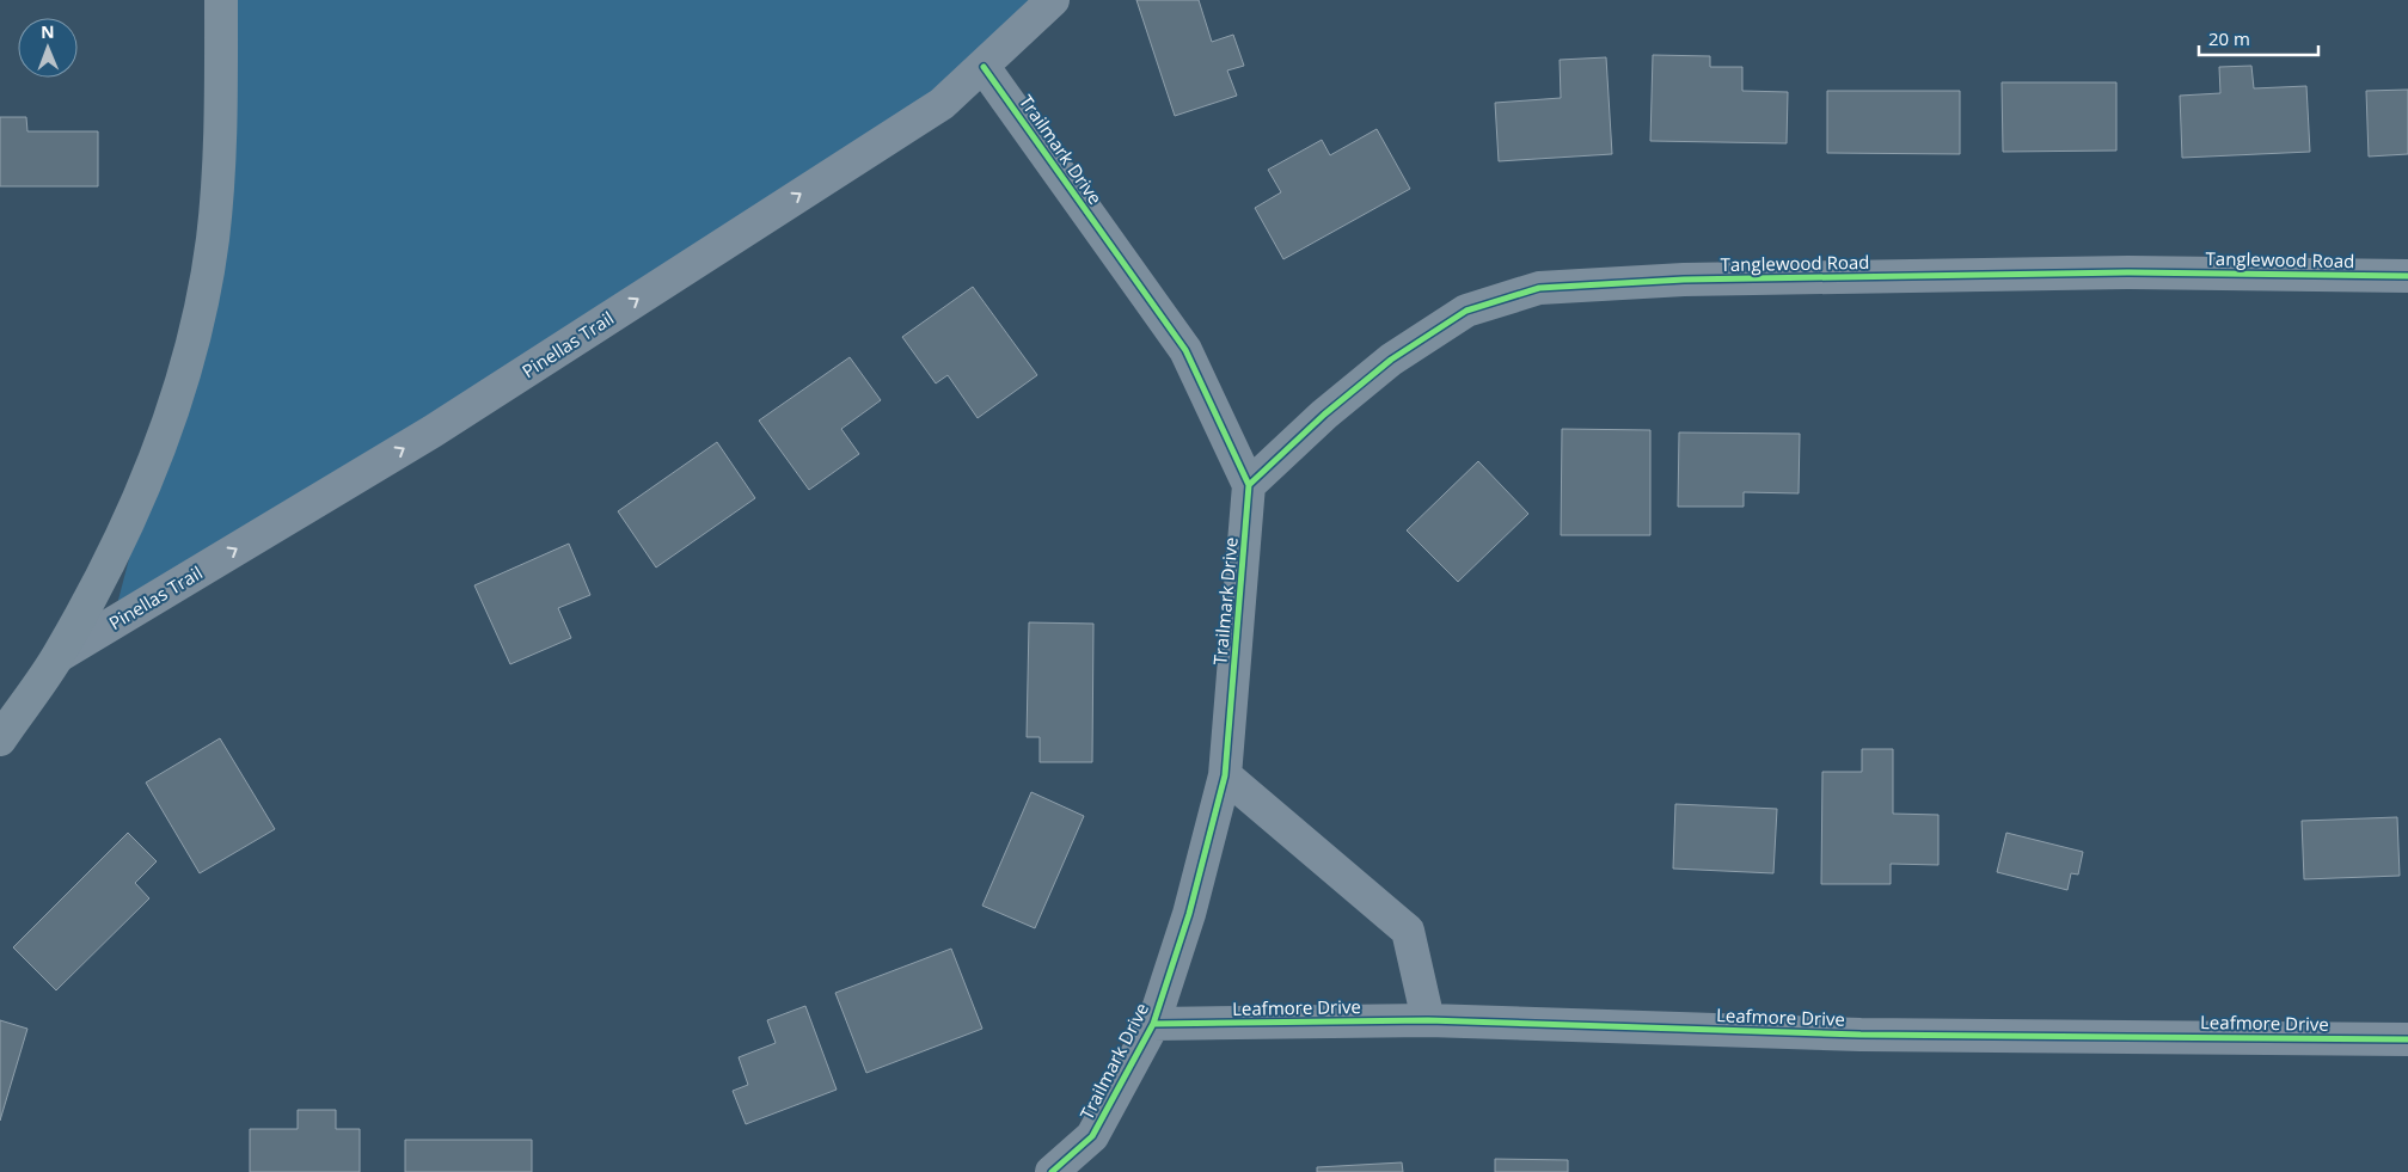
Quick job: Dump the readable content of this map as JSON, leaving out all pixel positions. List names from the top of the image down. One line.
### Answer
{"streets":{"street":["Trailmark Drive","Tanglewood Road","Pinellas Trail","Leafmore Drive"]},"crossings":[["Trailmark Drive","Tanglewood Road"],["Trailmark Drive","Pinellas Trail"],["Trailmark Drive","Leafmore Drive"]],"one_way":["Pinellas Trail"],"scale_bar":"20 m","north":"top"}
